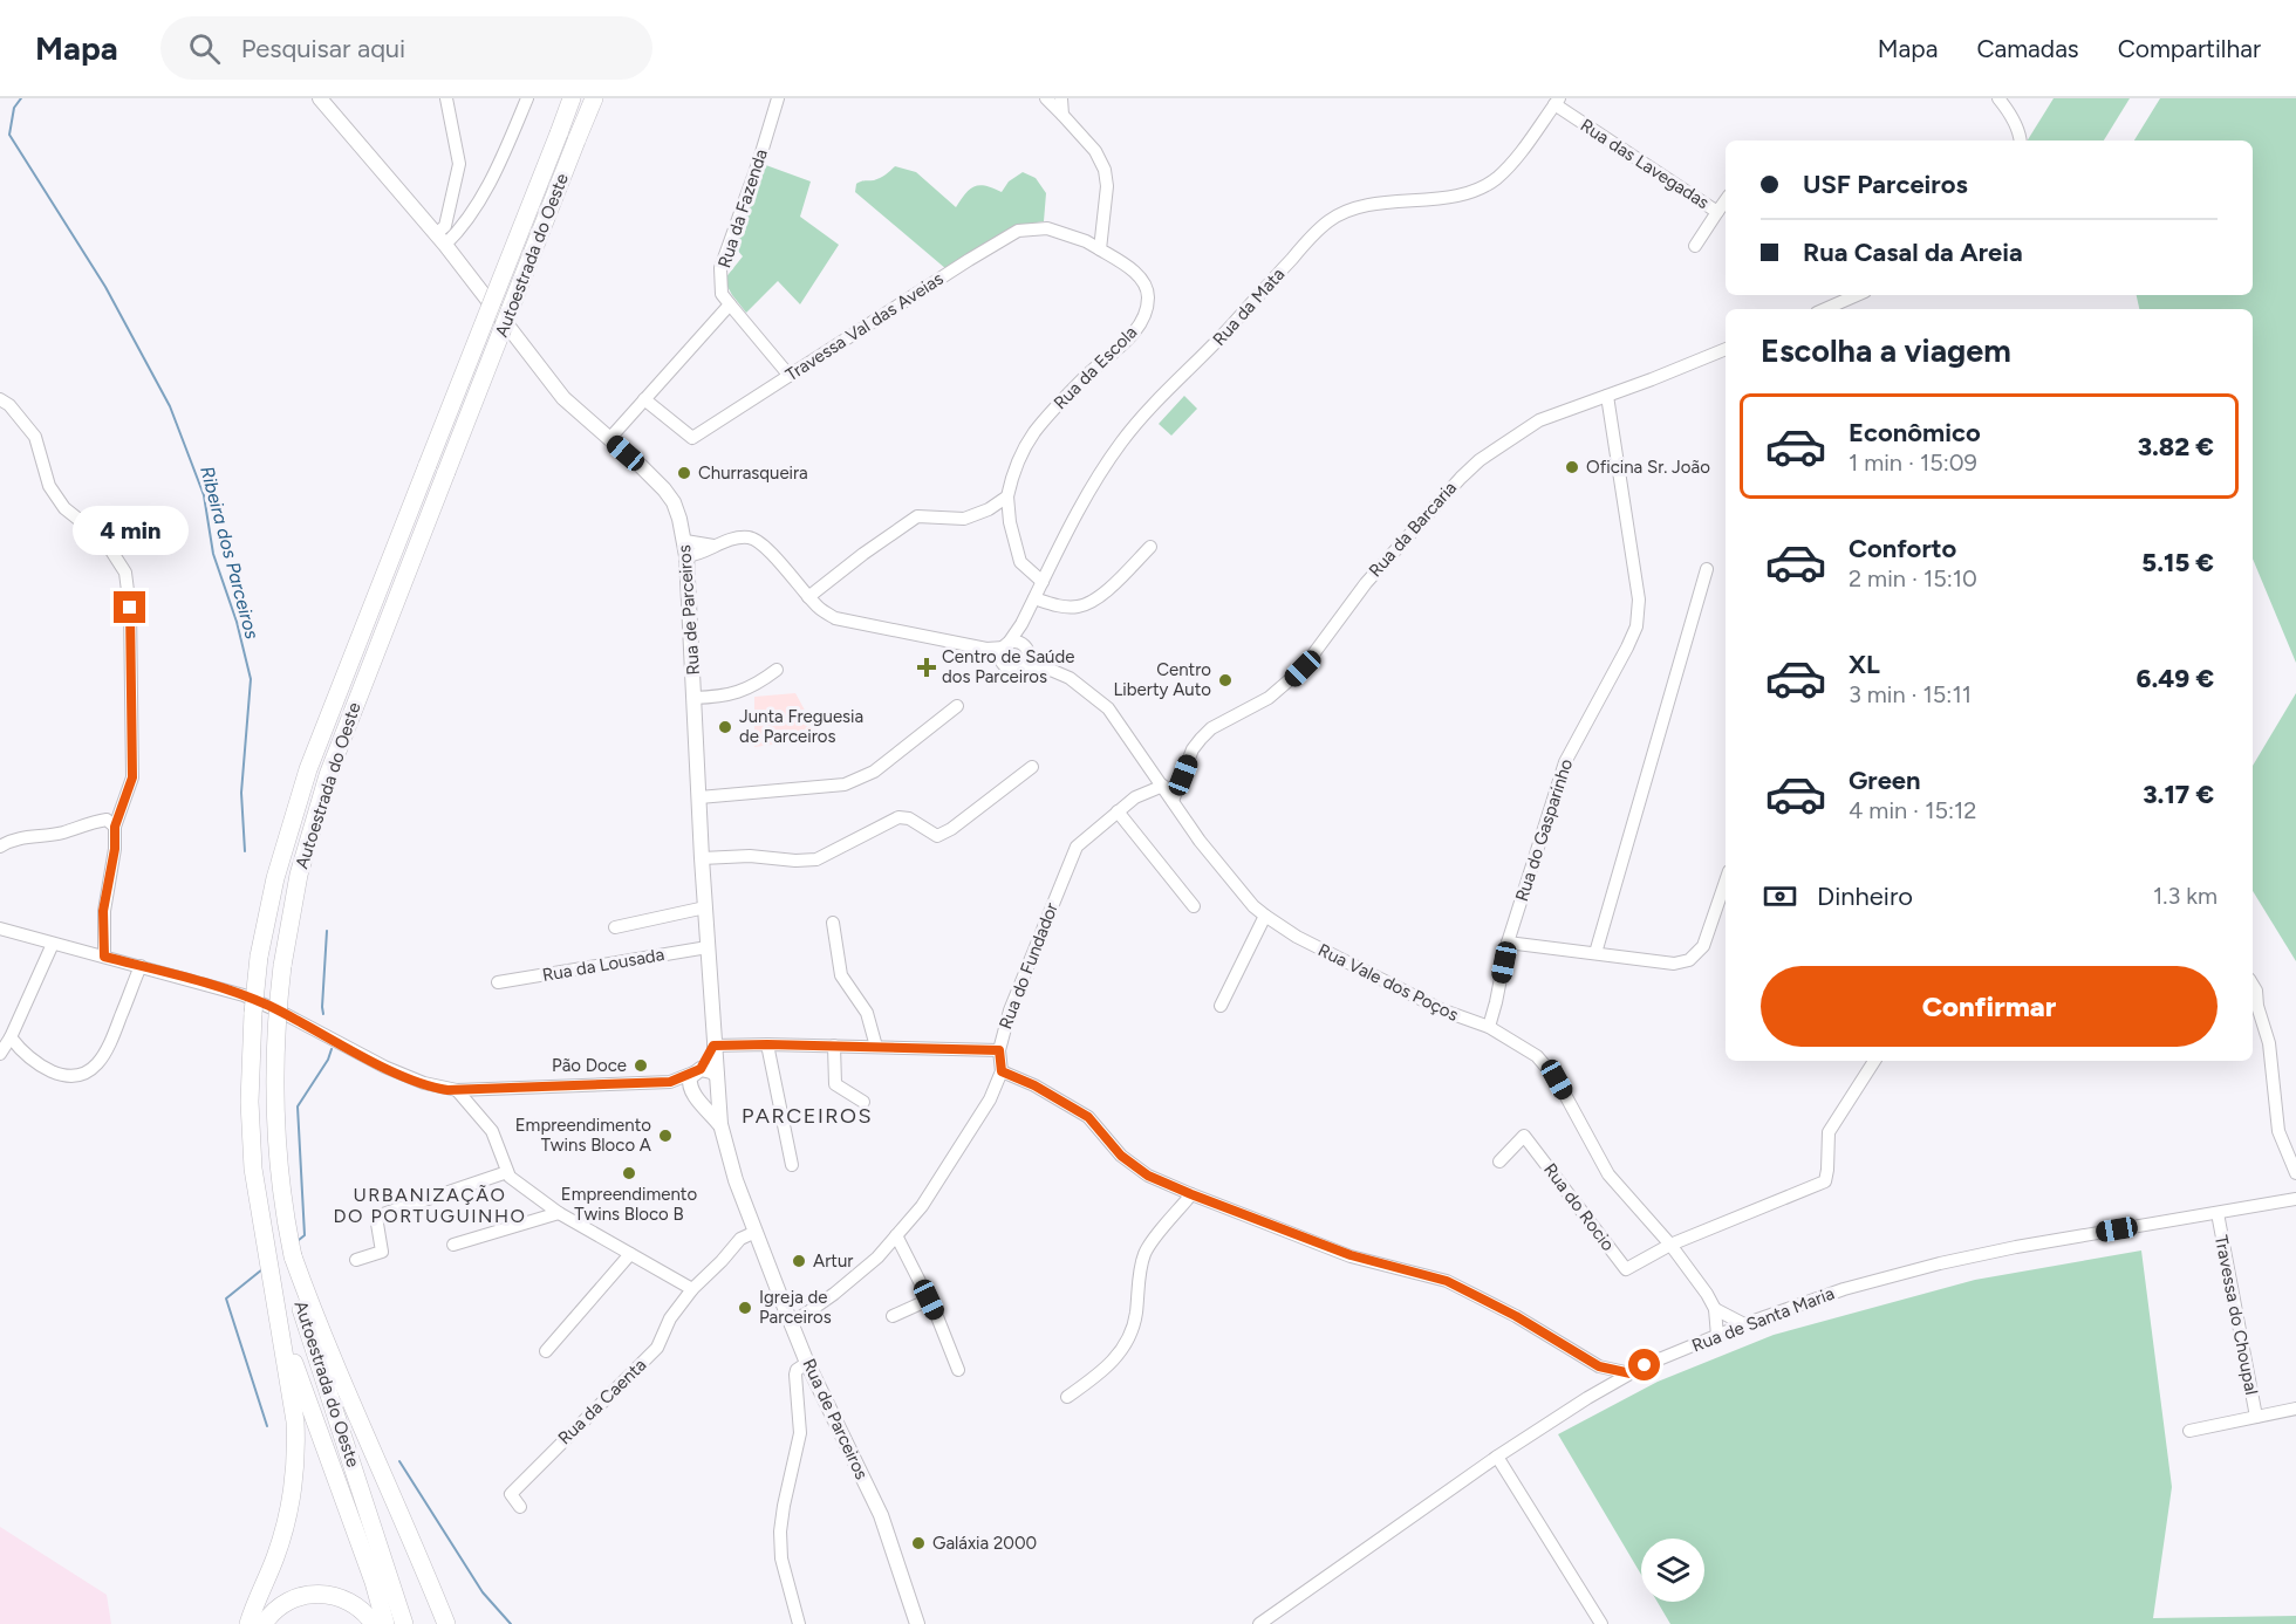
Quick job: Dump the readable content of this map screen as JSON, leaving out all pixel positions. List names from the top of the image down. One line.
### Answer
{"streets":{"highway":["Autoestrada do Oeste"],"main road":["Rua de Parceiros"],"street":["Rua das Lavegadas","Rua da Fazenda","Rua da Mata","Travessa Val das Aveias","Rua da Escola","Rua da Barcaria","Rua do Gasparinho","Rua da Lousada","Rua do Fundador","Rua Vale dos Poços","Rua do Rocio","Travessa do Choupal","Rua de Santa Maria","Rua da Caenta"]},"crossings":[["Rua das Lavegadas","Rua da Mata"],["Rua da Mata","Rua da Escola"],["Rua da Mata","Rua Vale dos Poços"],["Travessa Val das Aveias","Rua da Escola"],["Rua da Barcaria","Rua do Gasparinho"],["Rua da Barcaria","Rua Vale dos Poços"],["Rua de Parceiros","Rua da Lousada"],["Rua do Gasparinho","Rua Vale dos Poços"],["Rua do Fundador","Rua Vale dos Poços"],["Rua Vale dos Poços","Rua do Rocio"],["Rua Vale dos Poços","Rua de Santa Maria"],["Travessa do Choupal","Rua de Santa Maria"]],"districts":["PARCEIROS","URBANIZAÇÃO DO PORTUGUINHO"],"water":["Ribeira dos Parceiros"],"places":{"other":["Oficina Sr. João","Churrasqueira","Centro Liberty Auto","Junta Freguesia de Parceiros","Pão Doce","Empreendimento Twins Bloco A","Empreendimento Twins Bloco B","Artur","Igreja de Parceiros","Galáxia 2000"],"health":["Centro de Saúde dos Parceiros"]},"page":{"header":"Mapa","search":"Pesquisar aqui","nav":["Mapa","Camadas","Compartilhar"],"banner":["USF Parceiros","Rua Casal da Areia"],"heading":"Escolha a viagem","list":[{"name":"Econômico","note":"1 min · 15:09","value":"3.82 €"},{"name":"Conforto","note":"2 min · 15:10","value":"5.15 €"},{"name":"XL","note":"3 min · 15:11","value":"6.49 €"},{"name":"Green","note":"4 min · 15:12","value":"3.17 €"}],"bubble":"4 min","pay":["Dinheiro","1.3 km"],"buttons":"Confirmar"}}
